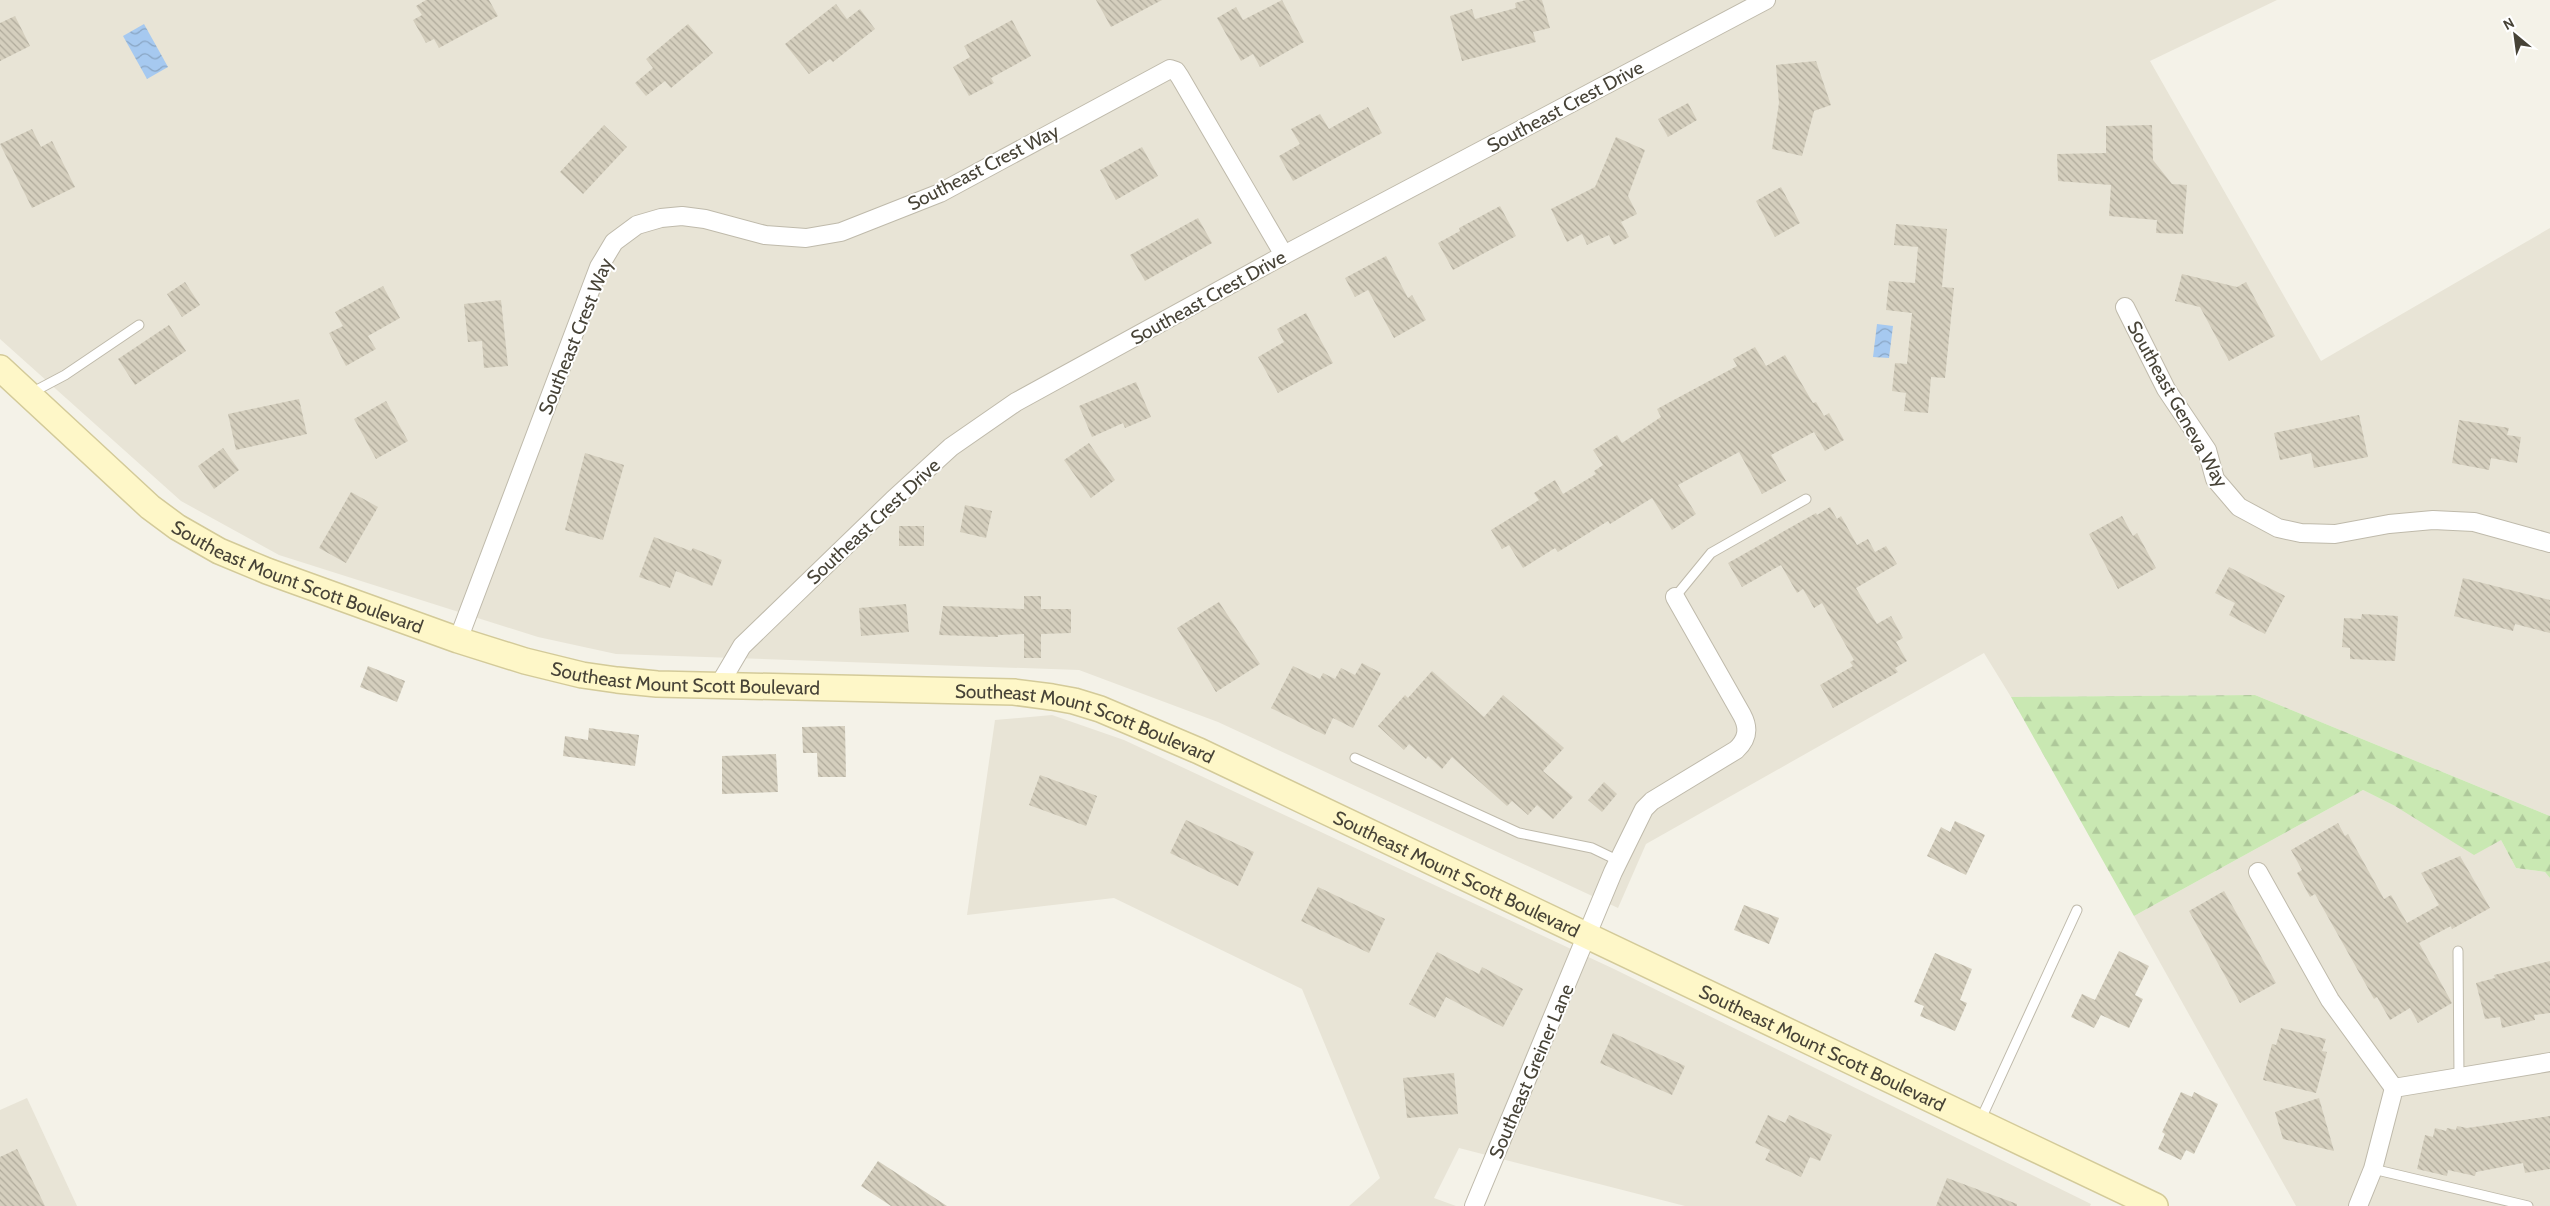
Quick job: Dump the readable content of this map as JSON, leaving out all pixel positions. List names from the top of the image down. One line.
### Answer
{"streets":{"main road":["Southeast Mount Scott Boulevard"],"street":["Southeast Crest Drive","Southeast Crest Way","Southeast Geneva Way","Southeast Greiner Lane"]},"crossings":[["Southeast Crest Drive","Southeast Crest Way"],["Southeast Crest Drive","Southeast Mount Scott Boulevard"],["Southeast Crest Way","Southeast Mount Scott Boulevard"],["Southeast Mount Scott Boulevard","Southeast Greiner Lane"]],"north":"top left"}
